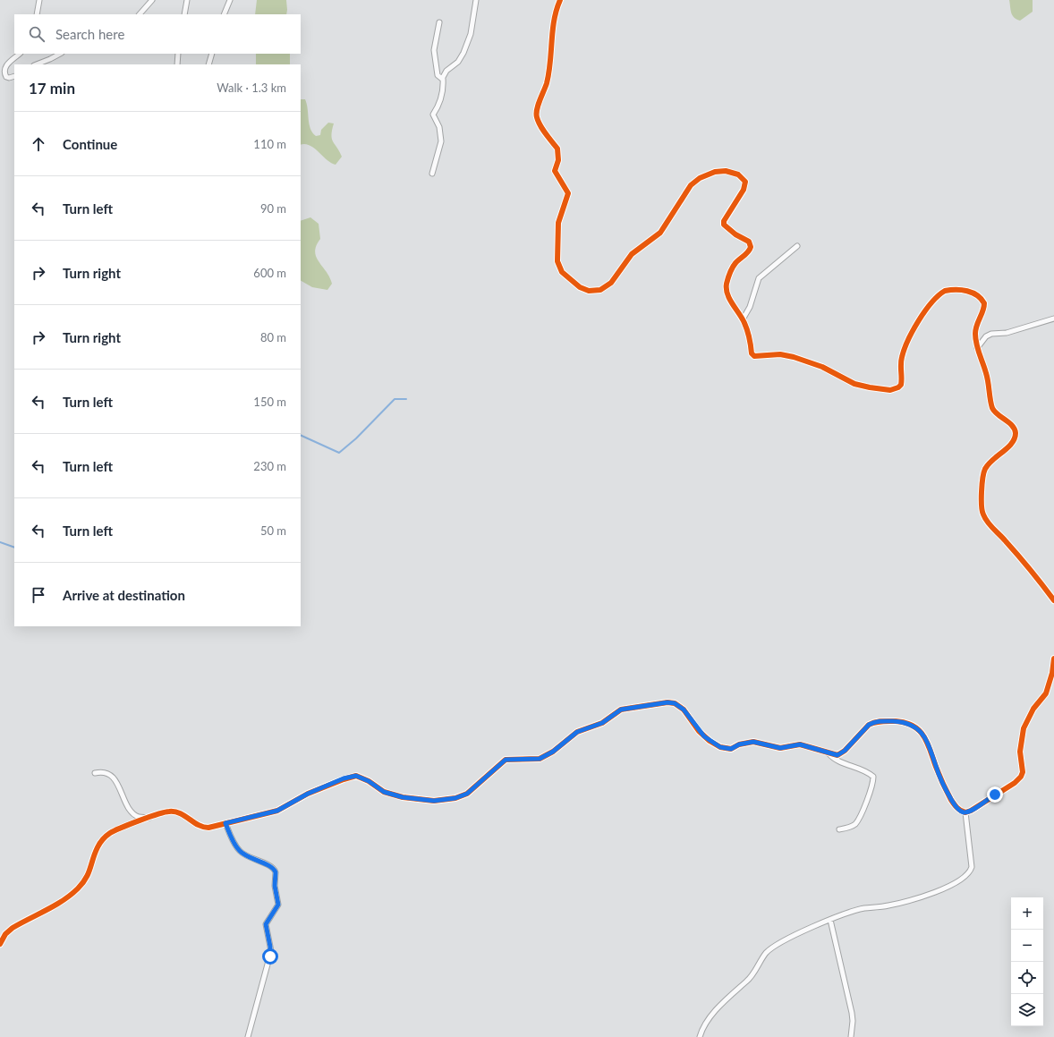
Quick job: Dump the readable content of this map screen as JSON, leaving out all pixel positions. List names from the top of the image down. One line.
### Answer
{"page":{"search":"Search here","heading":["17 min","Walk · 1.3 km"],"list":[["Continue","110 m"],["Turn left","90 m"],["Turn right","600 m"],["Turn right","80 m"],["Turn left","150 m"],["Turn left","230 m"],["Turn left","50 m"],"Arrive at destination"],"map_buttons":["+","−"]}}
